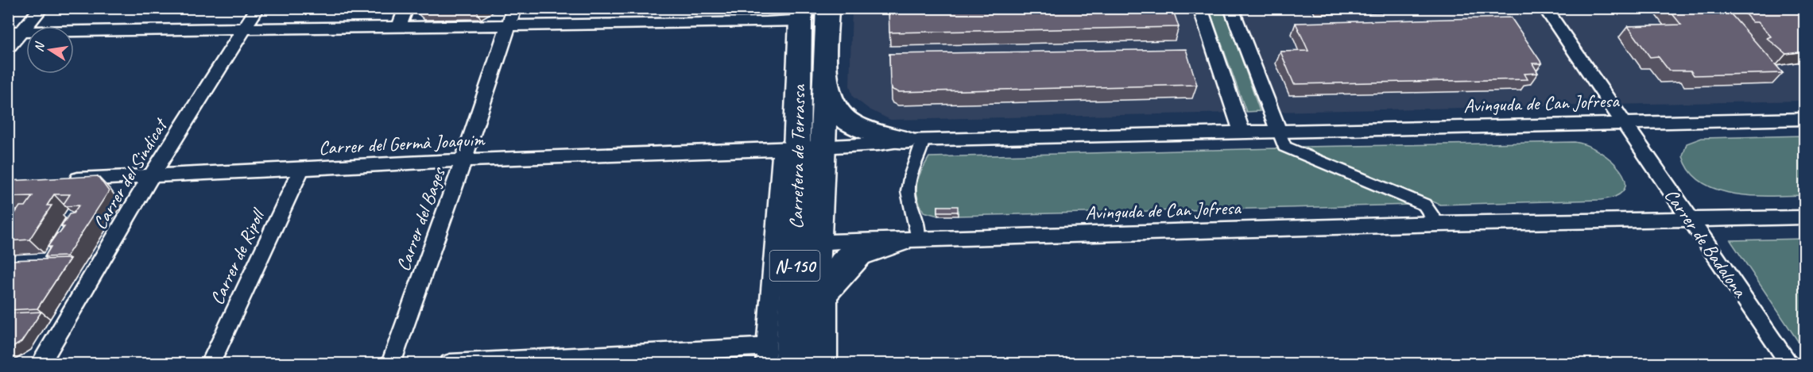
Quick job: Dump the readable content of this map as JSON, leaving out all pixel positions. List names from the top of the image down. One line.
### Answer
{"streets":{"main road":["Carretera de Terrassa","N-150"],"street":["Avinguda de Can Jofresa","Carrer del Germà Joaquim","Carrer del Sindicat","Carrer del Bages","Carrer de Badalona","Carrer de Ripoll"]},"crossings":[["Avinguda de Can Jofresa","Carrer del Germà Joaquim"],["Avinguda de Can Jofresa","Carretera de Terrassa"],["Avinguda de Can Jofresa","Carrer de Badalona"],["Carrer del Germà Joaquim","Carretera de Terrassa"],["Carrer del Germà Joaquim","Carrer del Sindicat"],["Carrer del Germà Joaquim","Carrer del Bages"],["Carrer del Germà Joaquim","Carrer de Ripoll"]],"north":"left"}
